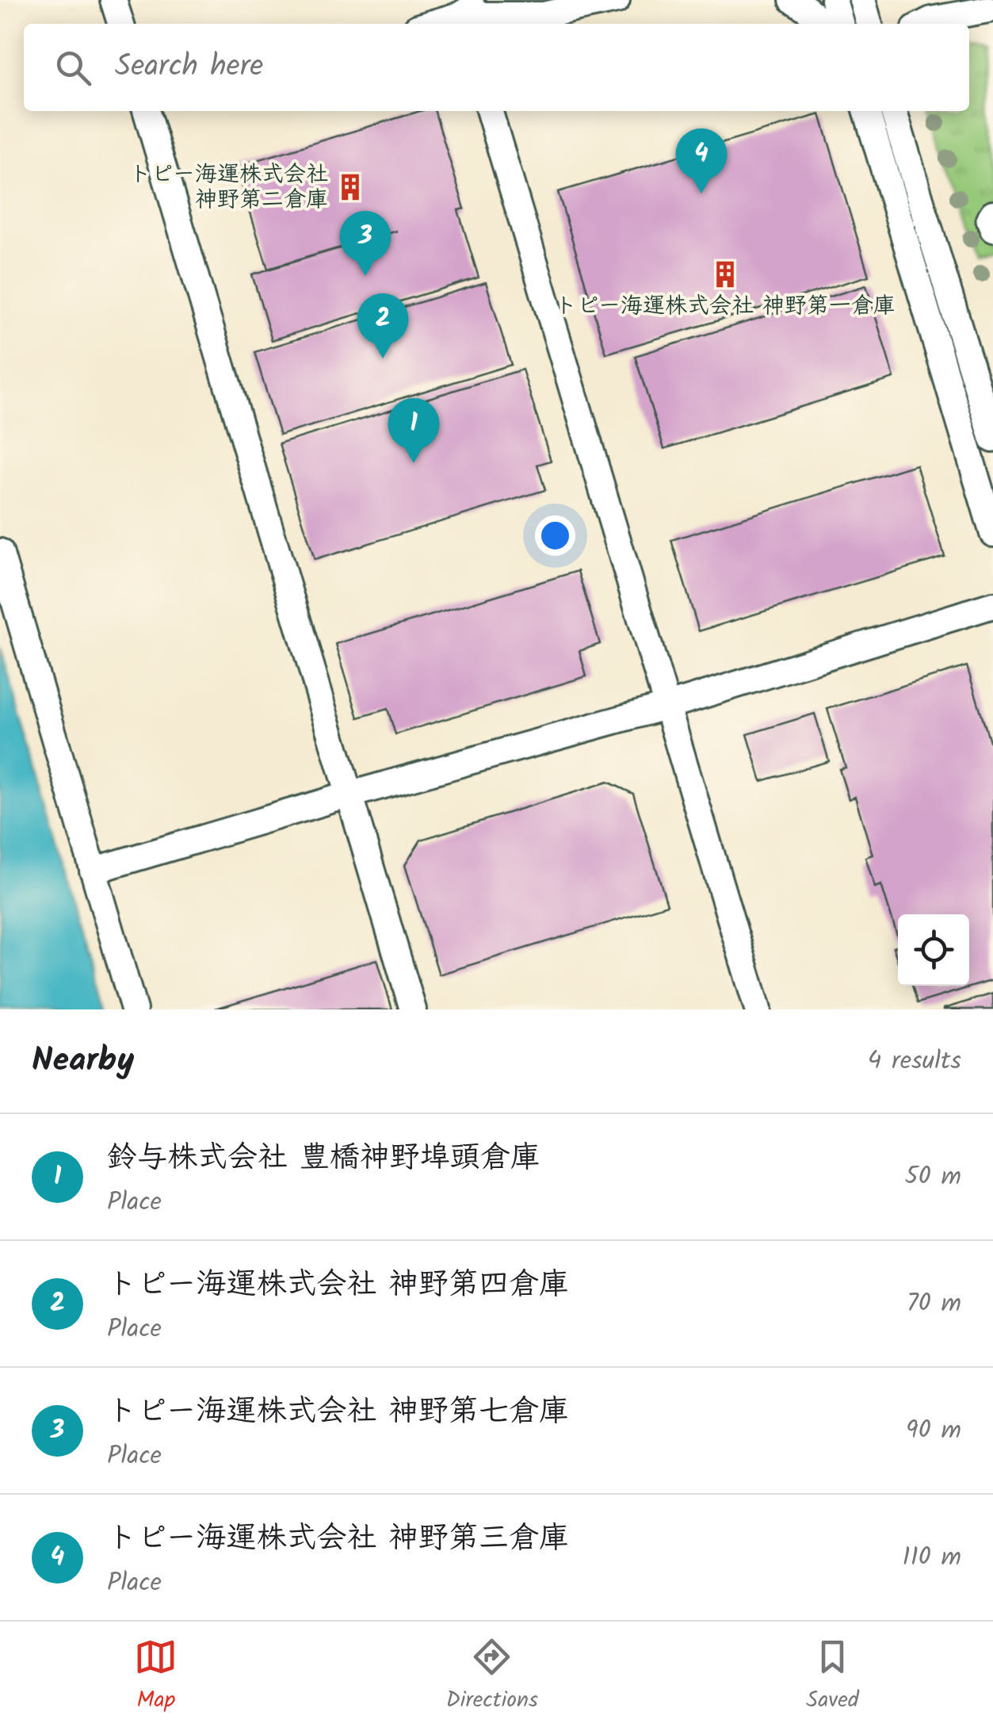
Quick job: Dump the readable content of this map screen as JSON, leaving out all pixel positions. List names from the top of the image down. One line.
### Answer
{"places":{"building":["トピー海運株式会社 神野第二倉庫","トピー海運株式会社 神野第一倉庫"]},"page":{"search":"Search here","pins":["4","3","2","1"],"heading":["Nearby","4 results"],"list":[{"mark":"1","name":"鈴与株式会社 豊橋神野埠頭倉庫","note":"Place","value":"50 m"},{"mark":"2","name":"トピー海運株式会社 神野第四倉庫","note":"Place","value":"70 m"},{"mark":"3","name":"トピー海運株式会社 神野第七倉庫","note":"Place","value":"90 m"},{"mark":"4","name":"トピー海運株式会社 神野第三倉庫","note":"Place","value":"110 m"}],"nav":["Map","Directions","Saved"]}}
